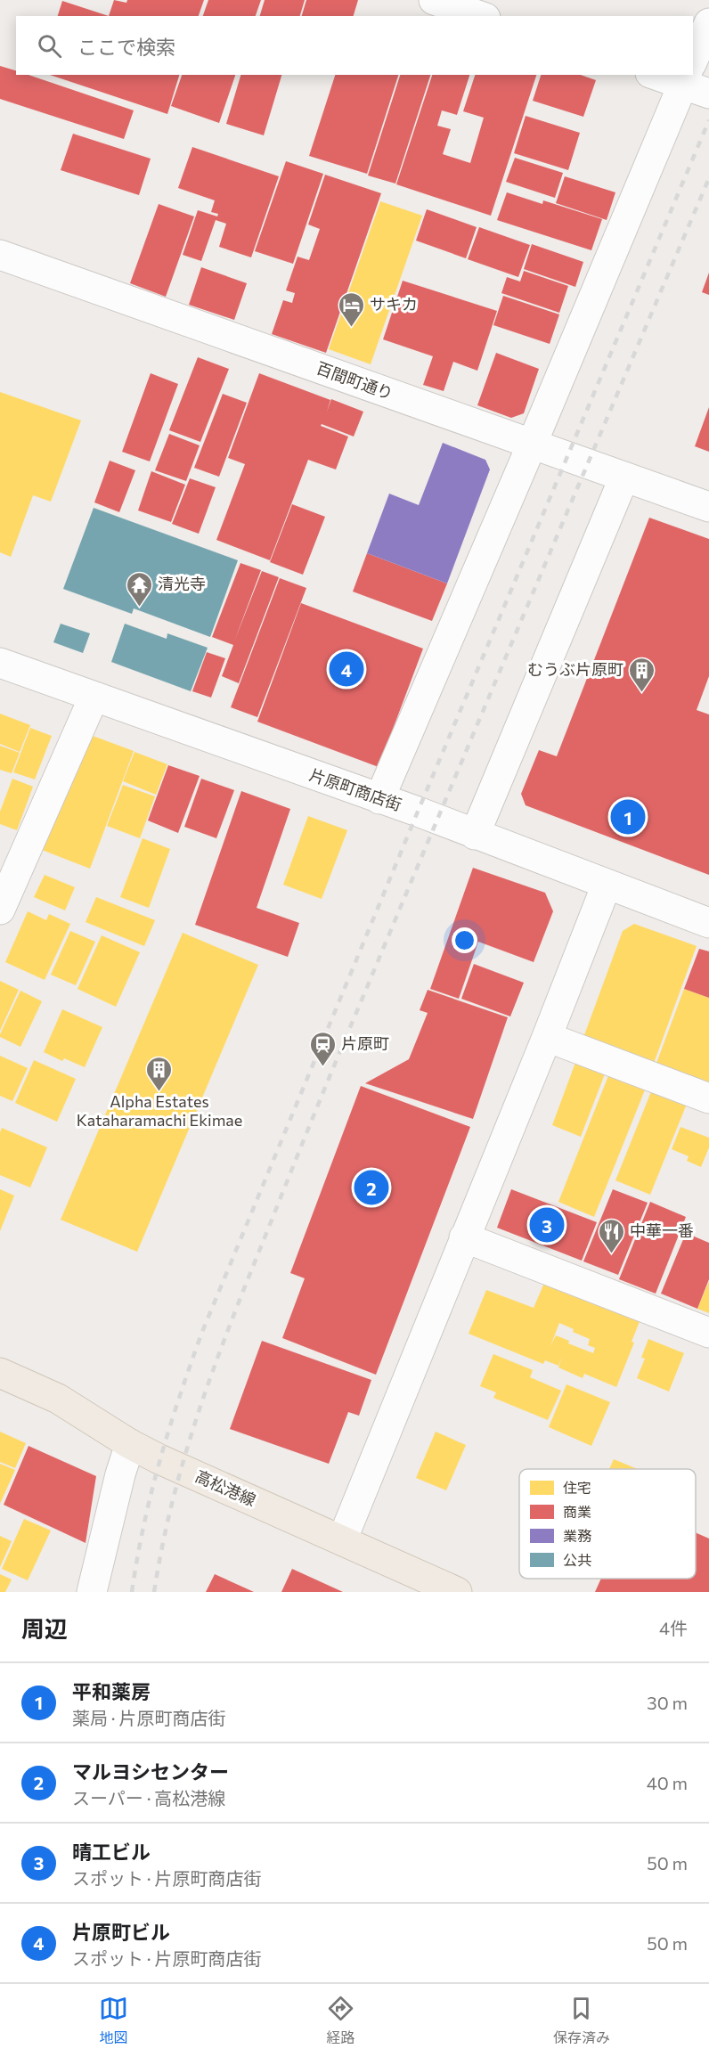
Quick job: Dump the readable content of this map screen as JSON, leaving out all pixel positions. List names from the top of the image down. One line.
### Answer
{"streets":{"main road":["高松港線"],"street":["百間町通り","片原町商店街"]},"places":{"hotel":["サキカ"],"temple":["清光寺"],"building":["むうぶ片原町","Alpha Estates Kataharamachi Ekimae"],"station":["片原町"],"restaurant":["中華一番"]},"legend":["住宅","商業","業務","公共"],"page":{"search":"ここで検索","pins":["4","1","2","3"],"heading":["周辺","4件"],"list":[{"mark":"1","name":"平和薬房","note":"薬局 · 片原町商店街","value":"30 m"},{"mark":"2","name":"マルヨシセンター","note":"スーパー · 高松港線","value":"40 m"},{"mark":"3","name":"晴工ビル","note":"スポット · 片原町商店街","value":"50 m"},{"mark":"4","name":"片原町ビル","note":"スポット · 片原町商店街","value":"50 m"}],"nav":["地図","経路","保存済み"]}}
